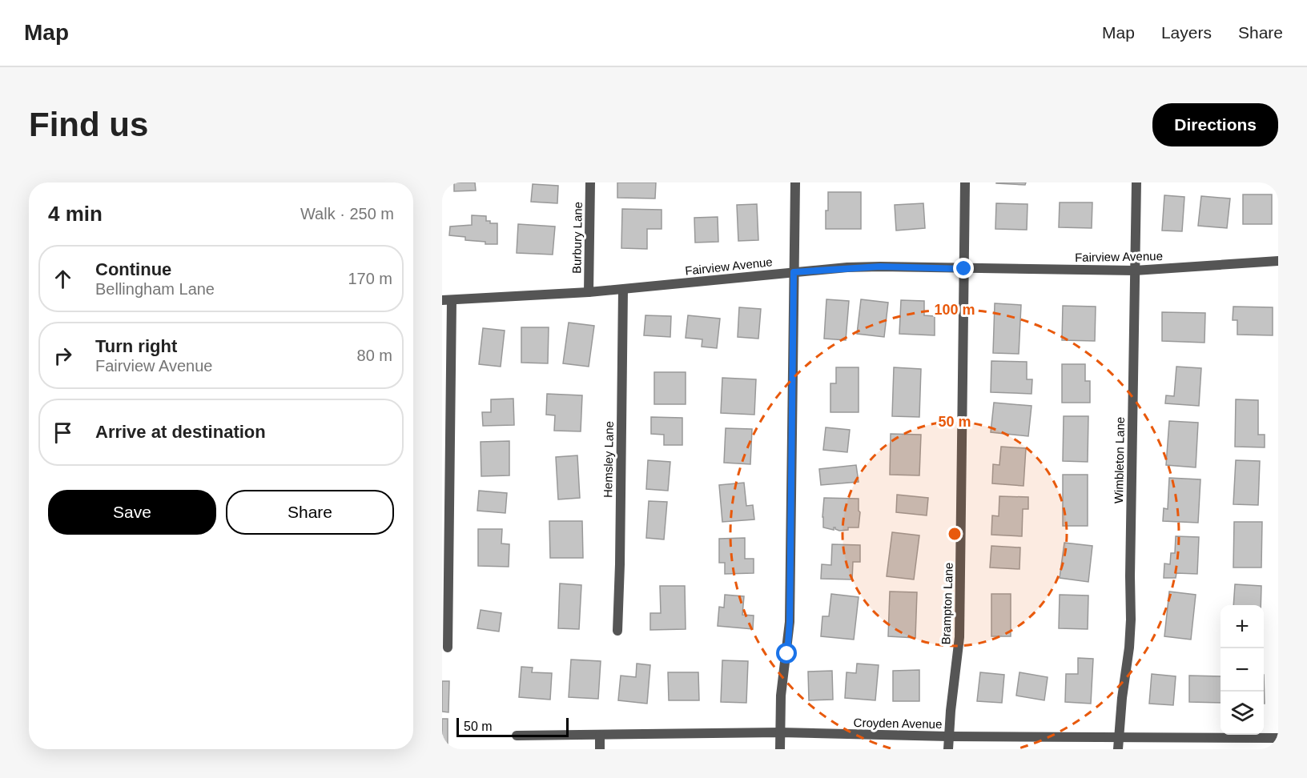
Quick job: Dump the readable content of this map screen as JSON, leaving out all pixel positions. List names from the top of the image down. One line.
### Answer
{"streets":{"street":["Burbury Lane","Fairview Avenue","Hemsley Lane","Wimbleton Lane","Brampton Lane","Croyden Avenue"]},"crossings":[["Burbury Lane","Fairview Avenue"],["Fairview Avenue","Hemsley Lane"],["Fairview Avenue","Wimbleton Lane"],["Fairview Avenue","Brampton Lane"],["Wimbleton Lane","Croyden Avenue"],["Brampton Lane","Croyden Avenue"]],"scale_bar":"50 m","page":{"header":"Map","nav":["Map","Layers","Share"],"buttons":["Directions",["Save","Share"]],"title":"Find us","heading":["4 min","Walk · 250 m"],"list":[["Continue","Bellingham Lane","170 m"],["Turn right","Fairview Avenue","80 m"],"Arrive at destination"],"map_buttons":["+","−"],"scale":"50 m"},"rings":["100 m","50 m"]}
